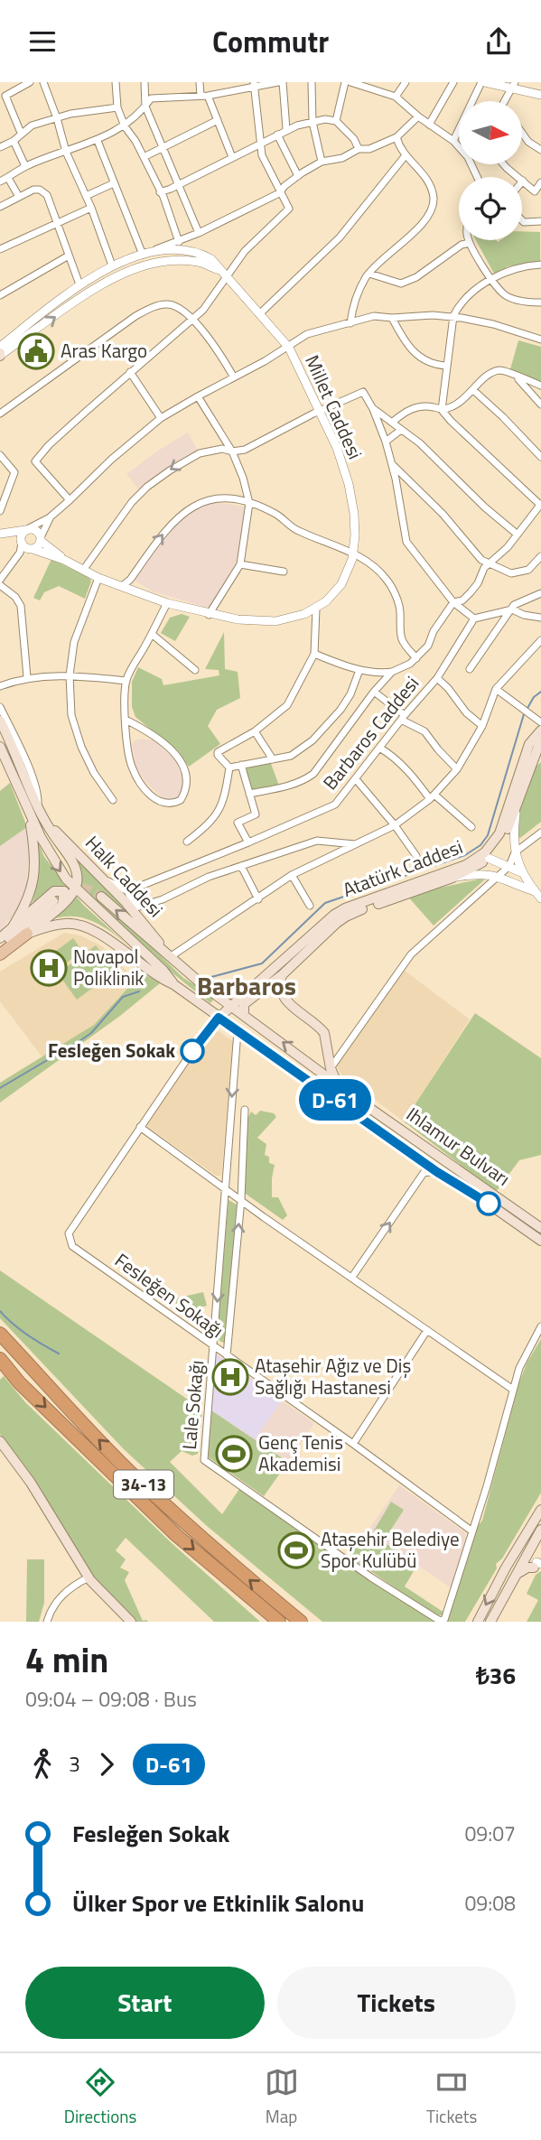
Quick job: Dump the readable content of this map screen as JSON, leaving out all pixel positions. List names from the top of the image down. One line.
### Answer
{"streets":{"highway":["34-13"],"main road":["Atatürk Caddesi","Halk Caddesi","Ihlamur Bulvarı"],"street":["Millet Caddesi","Barbaros Caddesi","Fesleğen Sokağı","Lale Sokağı"]},"crossings":[["Atatürk Caddesi","Ihlamur Bulvarı"],["Atatürk Caddesi","Fesleğen Sokağı"],["Halk Caddesi","Ihlamur Bulvarı"],["Ihlamur Bulvarı","Fesleğen Sokağı"],["Ihlamur Bulvarı","Lale Sokağı"],["Fesleğen Sokağı","Lale Sokağı"]],"districts":["Barbaros"],"places":{"public building":["Aras Kargo"],"hospital":["Novapol Poliklinik","Ataşehir Ağız ve Diş Sağlığı Hastanesi"],"other":["Fesleğen Sokak"],"sports":["Genç Tenis Akademisi","Ataşehir Belediye Spor Kulübü"]},"lines":["bus line D-61"],"north":"right","page":{"header":"Commutr","on_map":"D-61","heading":["4 min","09:04 – 09:08 · Bus","₺36"],"legs":["3","D-61"],"list":[{"name":"Fesleğen Sokak","value":"09:07"},{"name":"Ülker Spor ve Etkinlik Salonu","value":"09:08"}],"buttons":["Start","Tickets"],"tabs":["Directions","Map","Tickets"]}}
